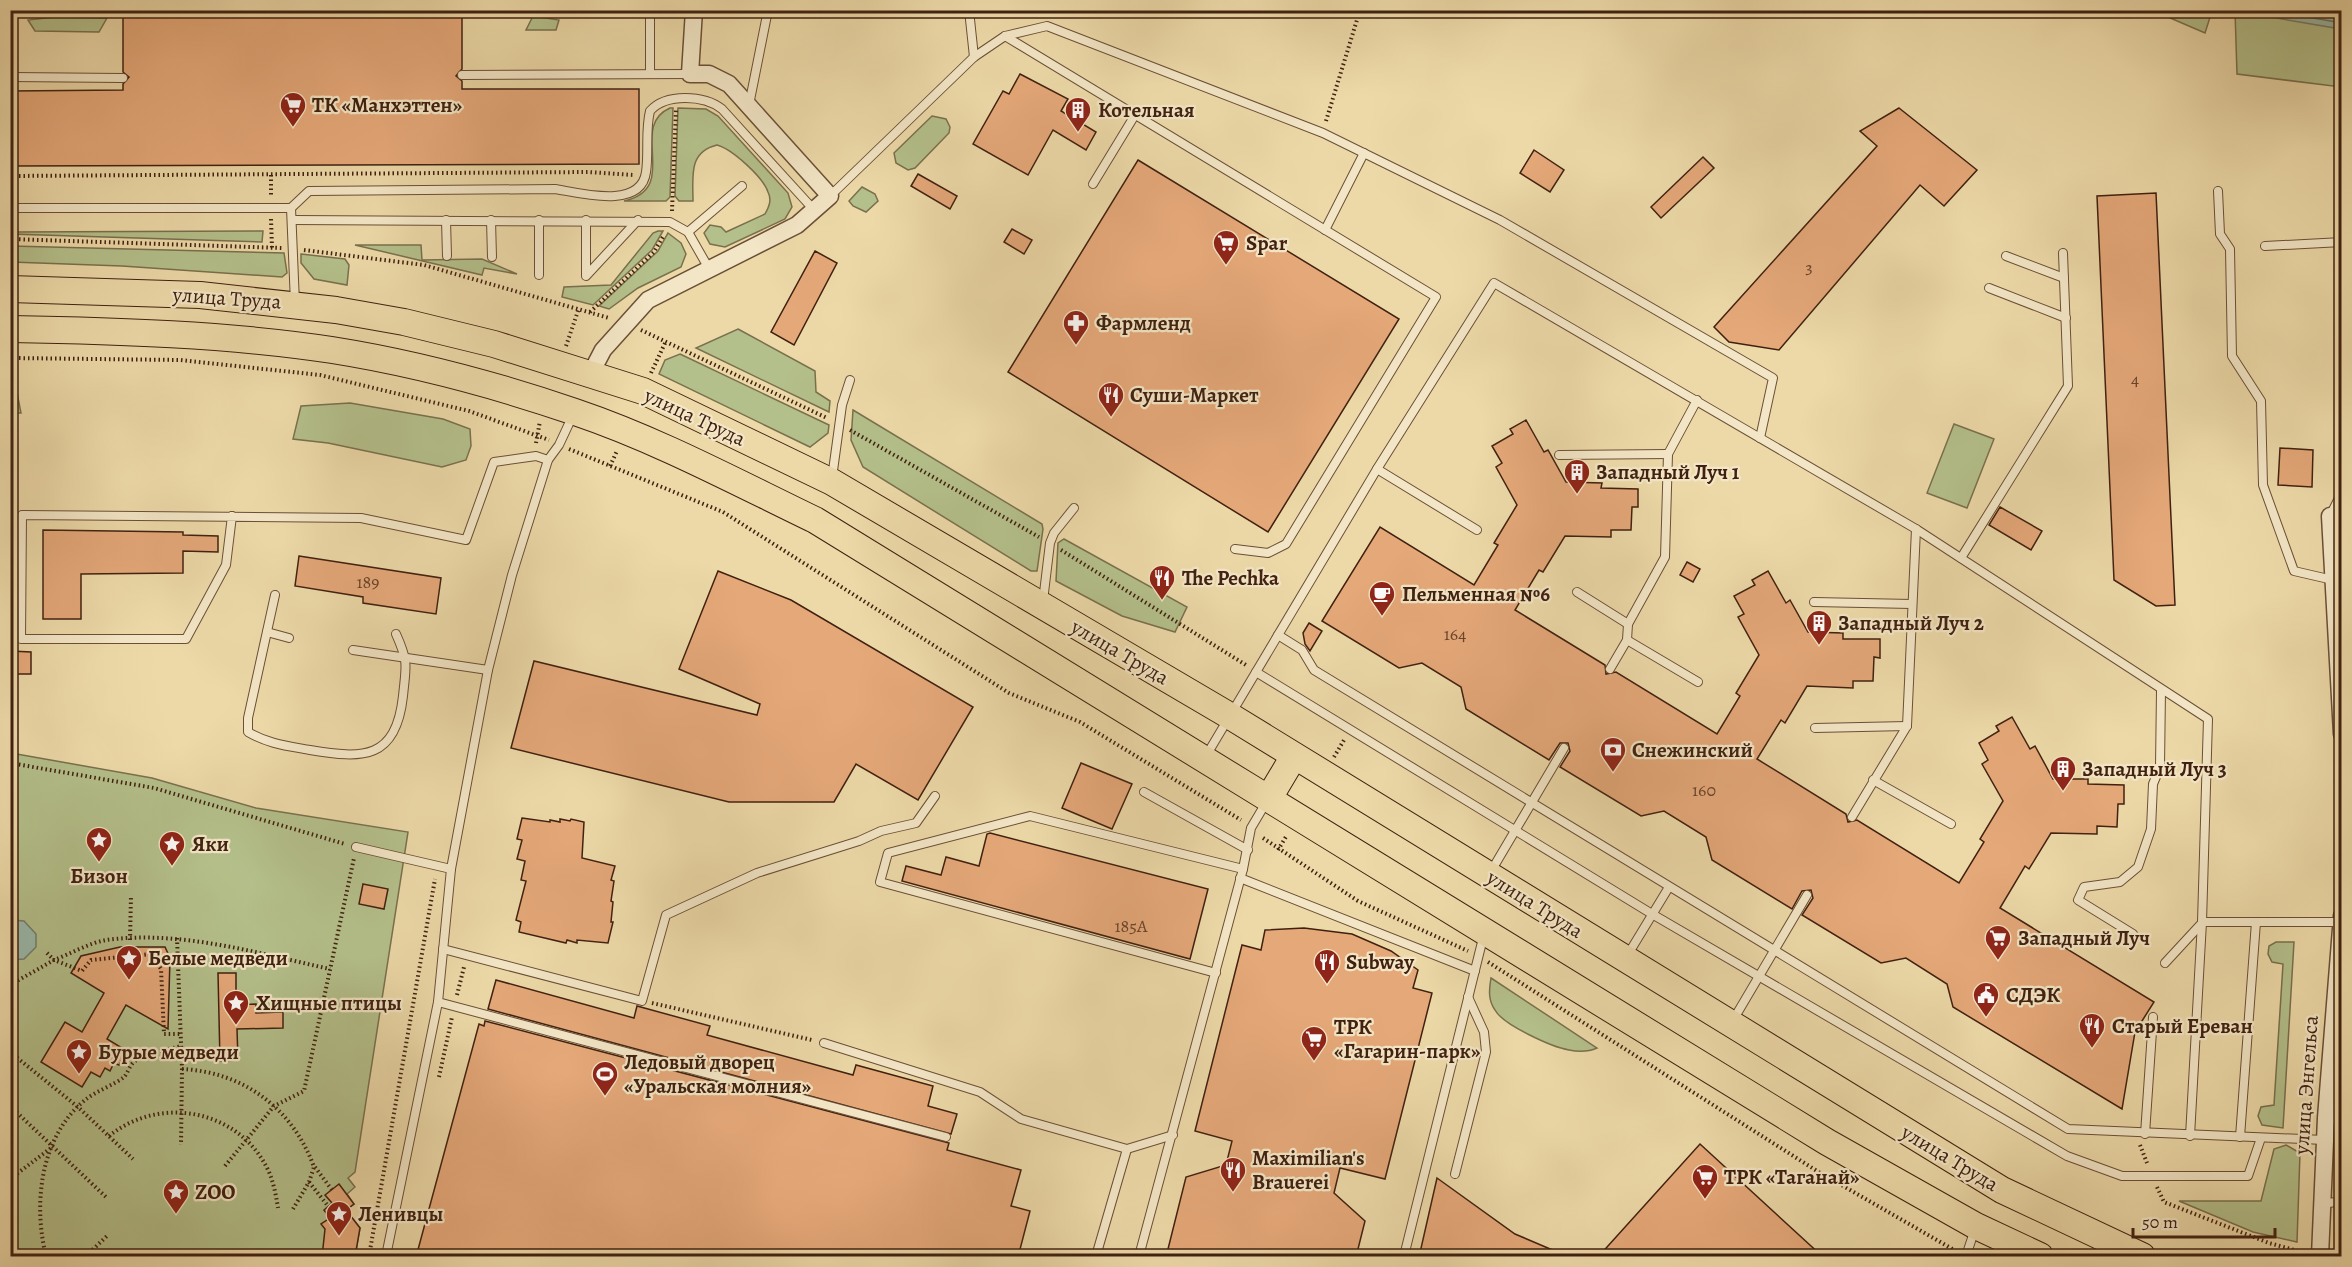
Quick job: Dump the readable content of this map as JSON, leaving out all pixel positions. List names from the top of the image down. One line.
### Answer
{"streets":{"main road":["улица Труда"],"street":["улица Энгельса"]},"places":{"supermarket":["ТК «Манхэттен»","Spar","Западный Луч","ТРК «Гагарин-парк»","ТРК «Таганай»"],"building":["Котельная","Западный Луч 1","Западный Луч 2","Западный Луч 3"],"pharmacy":["Фармленд"],"restaurant":["Суши-Маркет","The Pechka","Subway","Старый Ереван","Maximilian's Brauerei"],"cafe":["Пельменная №6"],"bank":["Снежинский"],"place":["Бизон","Яки","Белые медведи","Хищные птицы","Бурые медведи","ZOO","Ленивцы"],"public building":["СДЭК"],"sports":["Ледовый дворец «Уральская молния»"]},"house_numbers":["3","4","189","164","160","185А"],"scale_bar":"50 m"}
